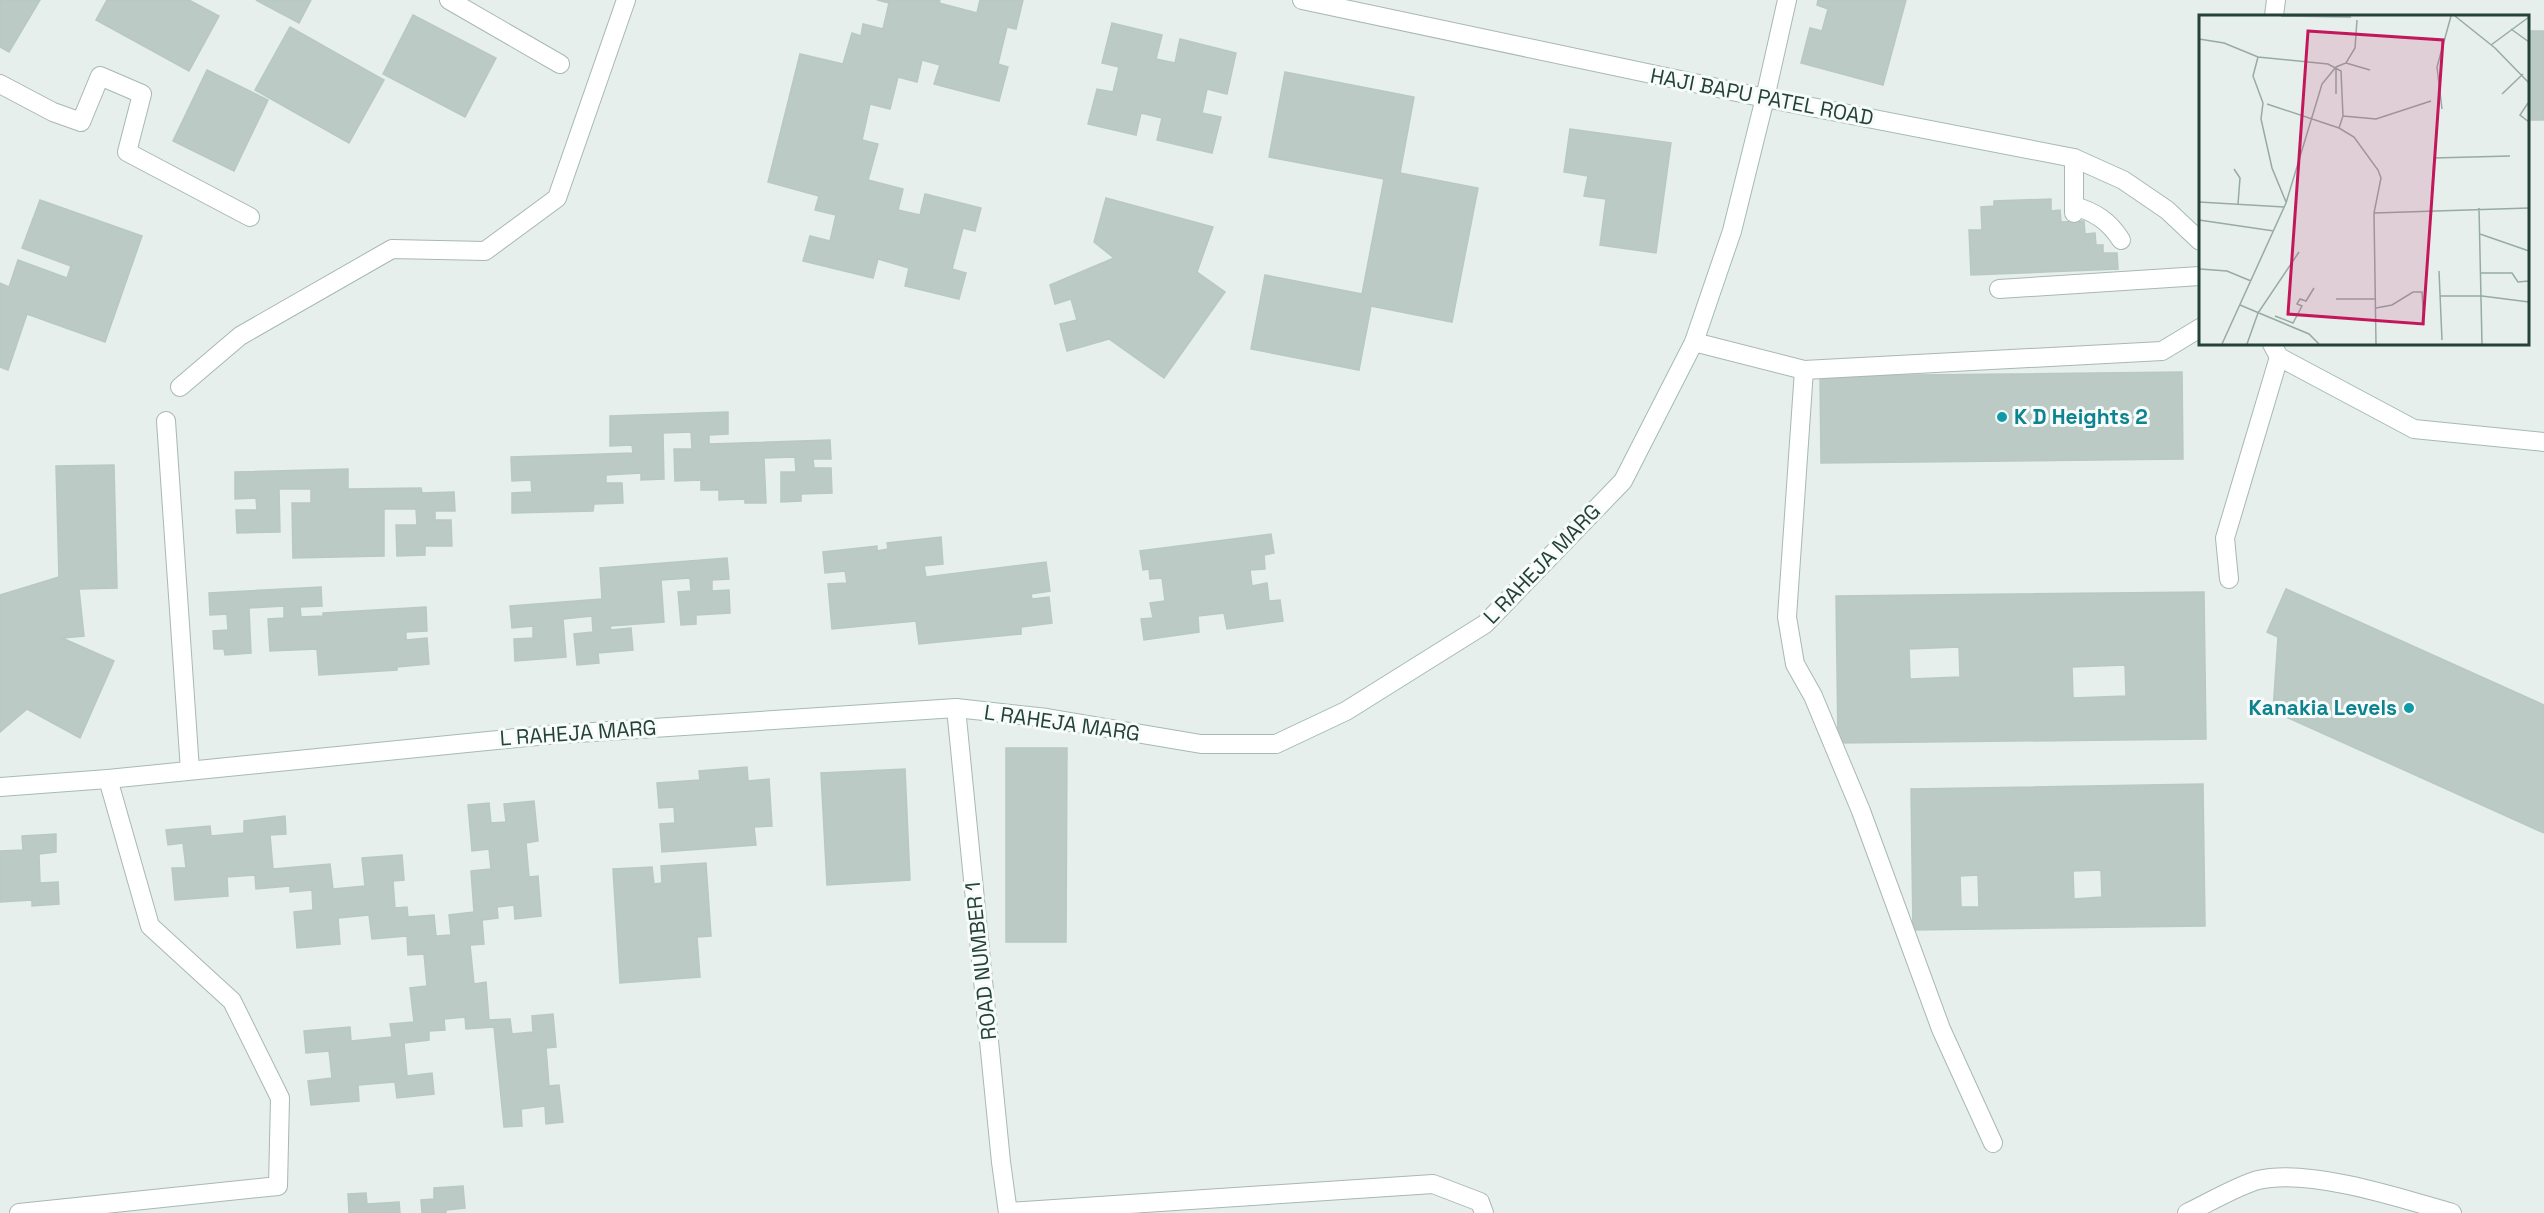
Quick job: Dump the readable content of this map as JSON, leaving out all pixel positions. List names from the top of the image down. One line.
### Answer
{"streets":{"street":["HAJI BAPU PATEL ROAD","L RAHEJA MARG","ROAD NUMBER 1"]},"crossings":[["HAJI BAPU PATEL ROAD","L RAHEJA MARG"],["L RAHEJA MARG","ROAD NUMBER 1"]],"places":["K D Heights 2","Kanakia Levels"]}
